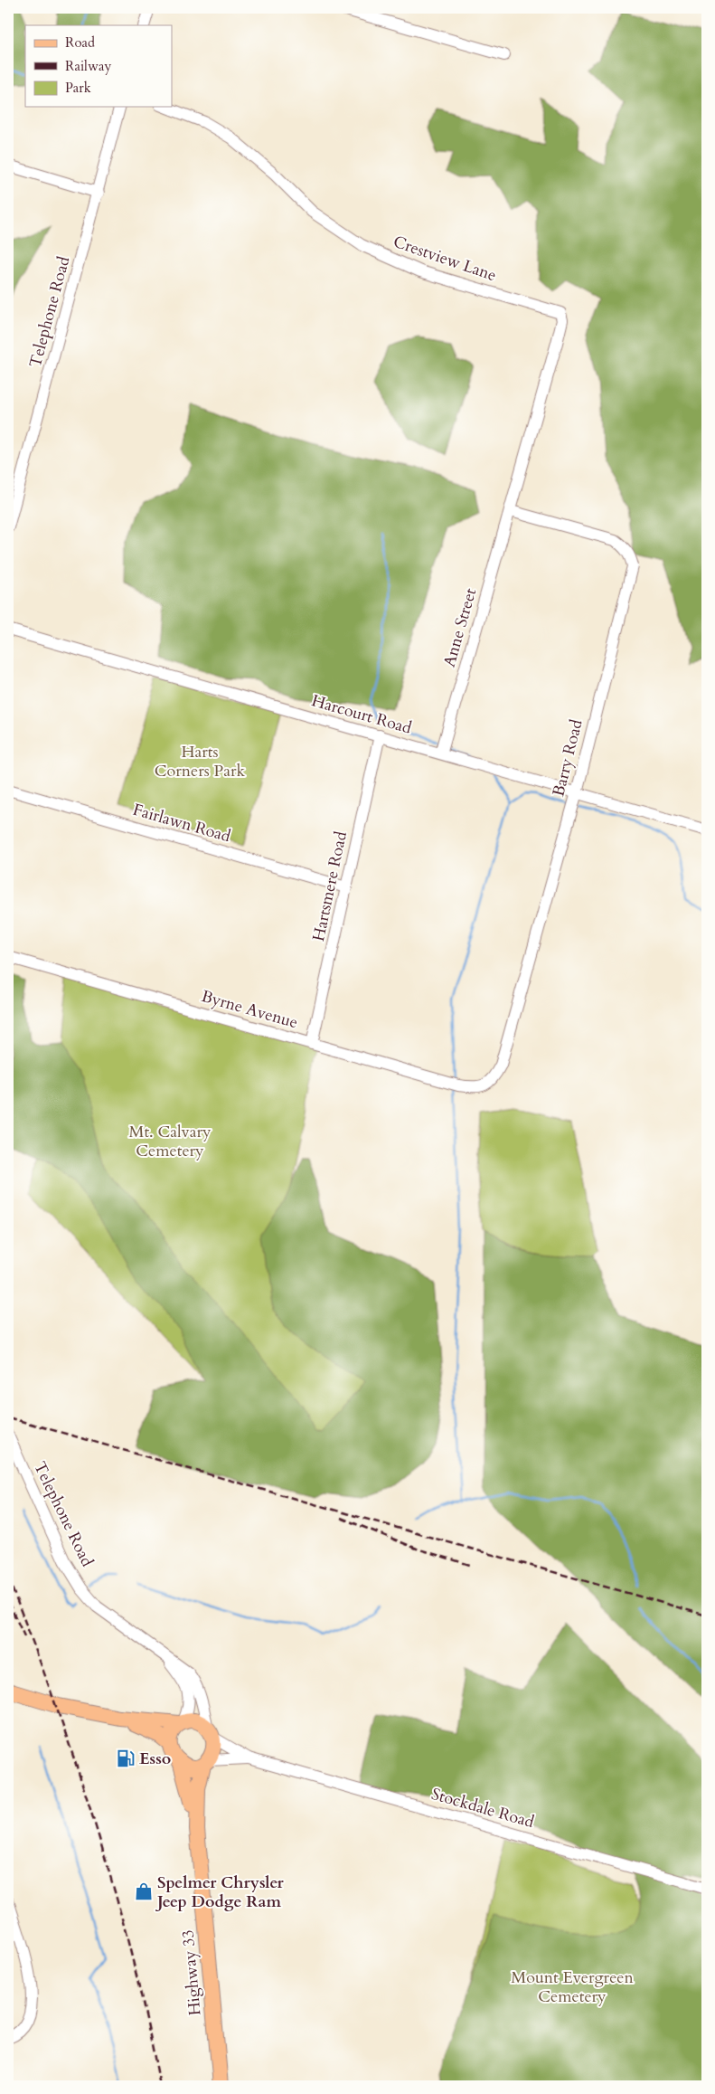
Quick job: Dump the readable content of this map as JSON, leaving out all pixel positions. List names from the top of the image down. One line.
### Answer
{"streets":{"main road":["Highway 33"],"street":["Crestview Lane","Telephone Road","Anne Street","Harcourt Road","Barry Road","Fairlawn Road","Hartsmere Road","Byrne Avenue","Stockdale Road"]},"crossings":[["Crestview Lane","Anne Street"],["Crestview Lane","Barry Road"],["Telephone Road","Stockdale Road"],["Telephone Road","Highway 33"],["Anne Street","Harcourt Road"],["Anne Street","Barry Road"],["Harcourt Road","Barry Road"],["Harcourt Road","Hartsmere Road"],["Barry Road","Byrne Avenue"],["Fairlawn Road","Hartsmere Road"],["Hartsmere Road","Byrne Avenue"],["Stockdale Road","Highway 33"]],"parks":["Harts Corners Park","Mt. Calvary Cemetery","Mount Evergreen Cemetery"],"places":{"fuel station":["Esso"],"shop":["Spelmer Chrysler Jeep Dodge Ram"]},"legend":["Road","Railway","Park"]}
